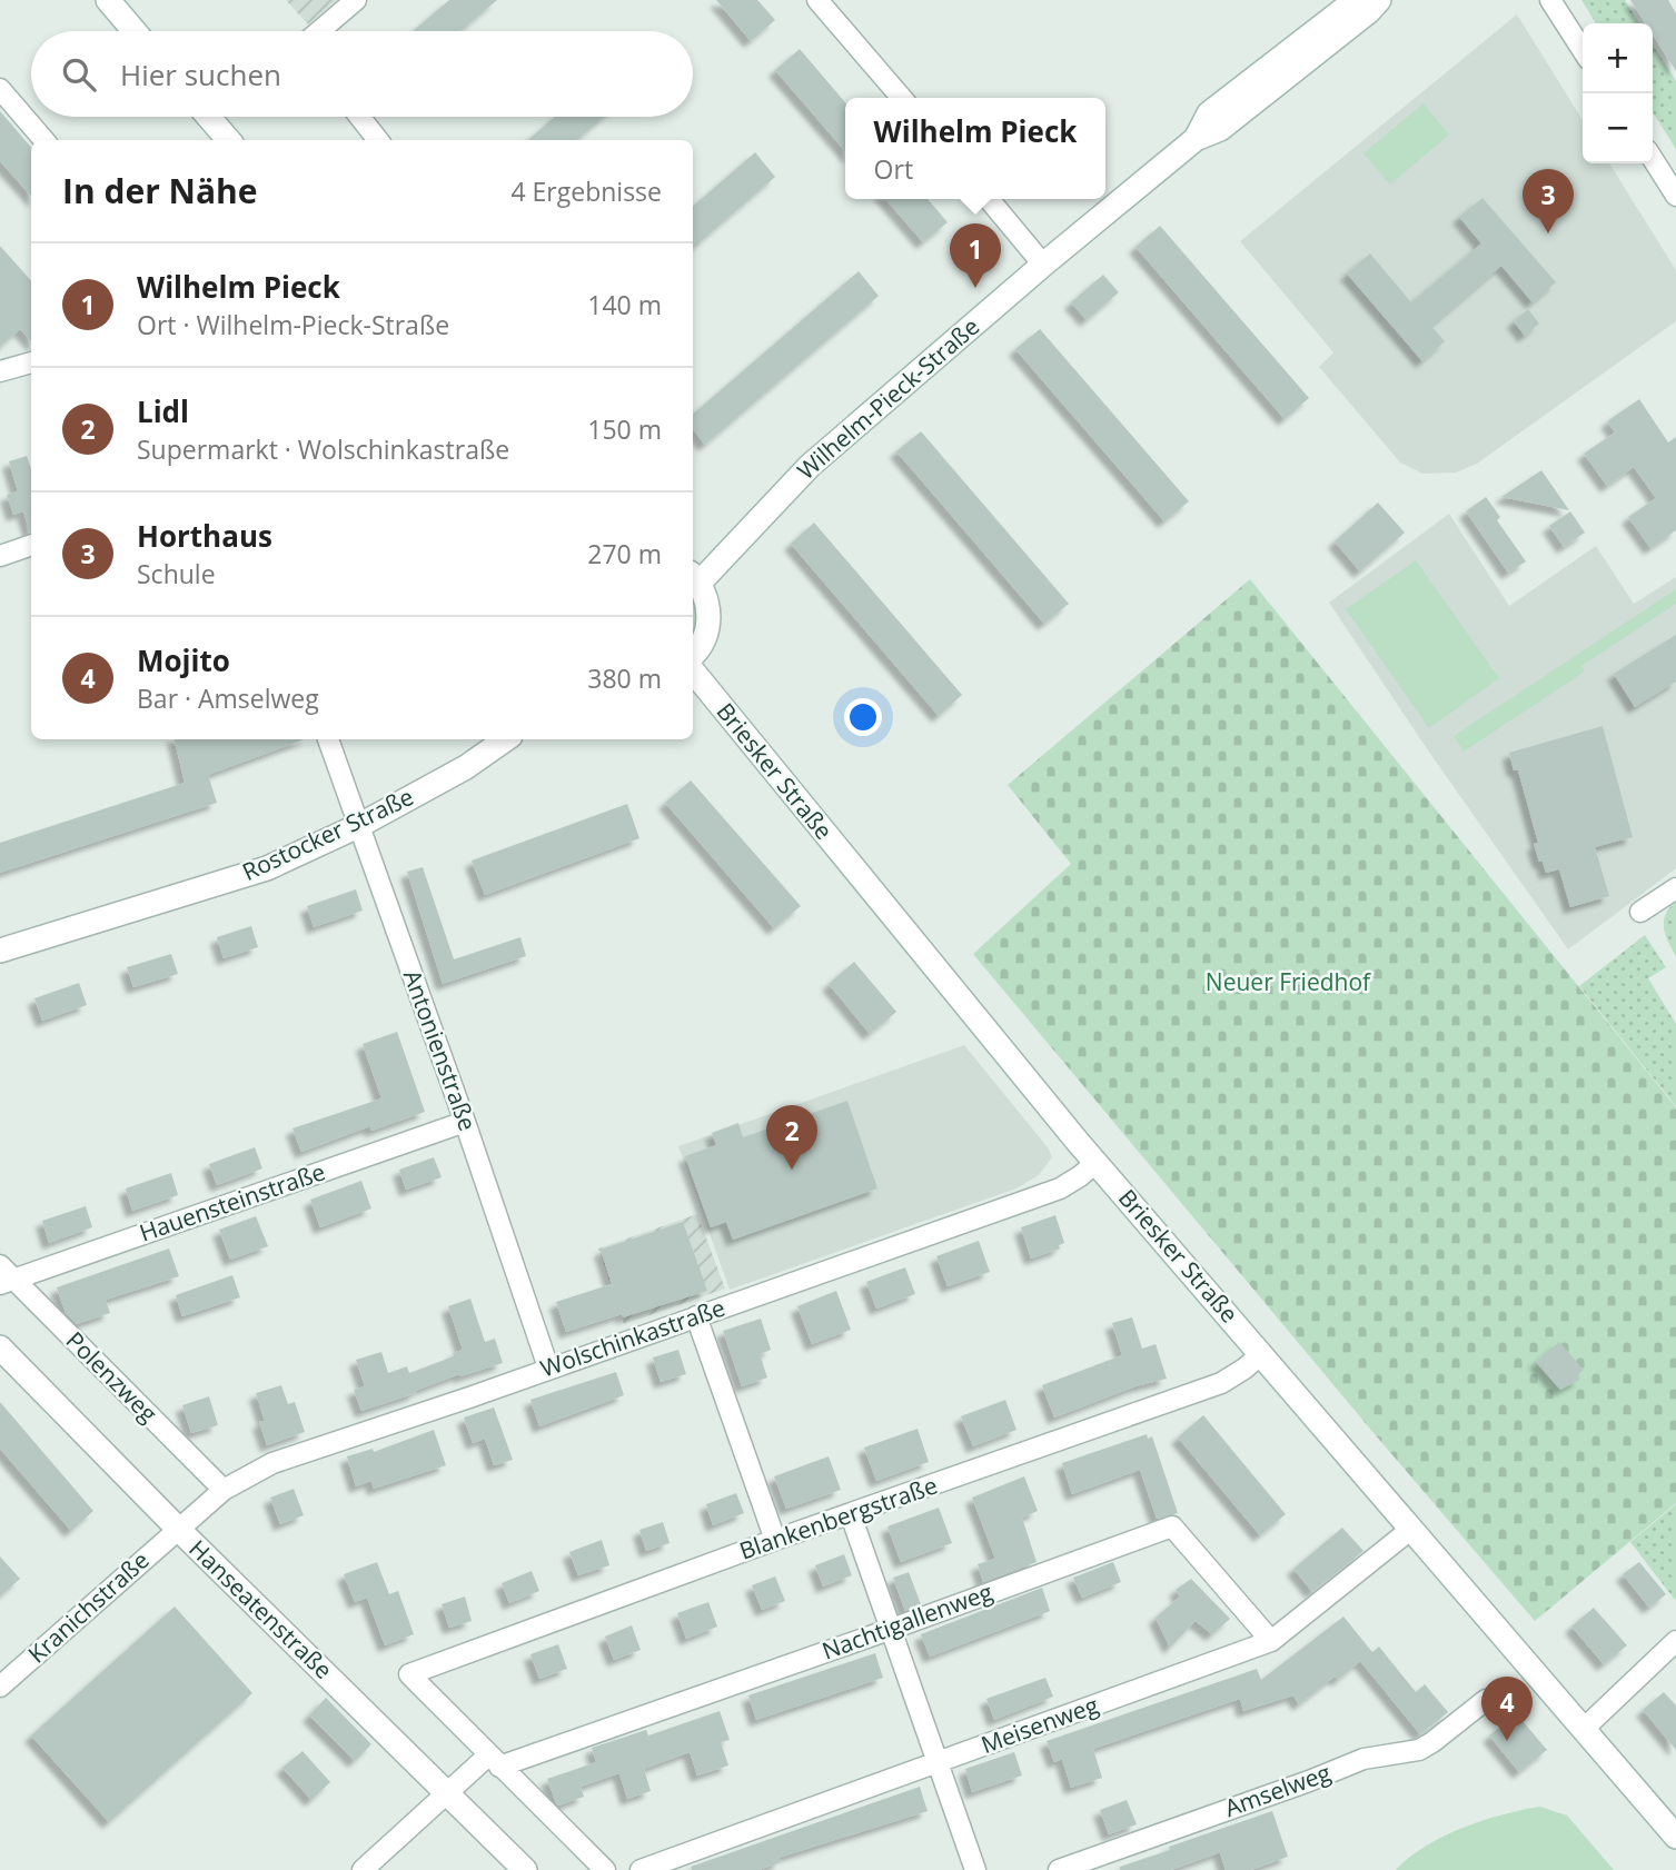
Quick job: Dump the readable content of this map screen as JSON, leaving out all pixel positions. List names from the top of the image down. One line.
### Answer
{"streets":{"main road":["Wilhelm-Pieck-Straße","Briesker Straße","Rostocker Straße","Hanseatenstraße"],"street":["Antonienstraße","Hauensteinstraße","Wolschinkastraße","Polenzweg","Blankenbergstraße","Kranichstraße","Nachtigallenweg","Meisenweg","Amselweg"]},"crossings":[["Briesker Straße","Wolschinkastraße"],["Briesker Straße","Blankenbergstraße"],["Briesker Straße","Meisenweg"],["Rostocker Straße","Antonienstraße"],["Antonienstraße","Hauensteinstraße"],["Antonienstraße","Wolschinkastraße"],["Hauensteinstraße","Polenzweg"],["Wolschinkastraße","Polenzweg"],["Wolschinkastraße","Kranichstraße"],["Wolschinkastraße","Hanseatenstraße"],["Blankenbergstraße","Nachtigallenweg"],["Kranichstraße","Hanseatenstraße"],["Nachtigallenweg","Meisenweg"]],"parks":["Neuer Friedhof"],"page":{"map_buttons":["+","−"],"search":"Hier suchen","popup":["Wilhelm Pieck","Ort"],"heading":["In der Nähe","4 Ergebnisse"],"pins":["3","1","2","4"],"list":[{"mark":"1","name":"Wilhelm Pieck","note":"Ort · Wilhelm-Pieck-Straße","value":"140 m"},{"mark":"2","name":"Lidl","note":"Supermarkt · Wolschinkastraße","value":"150 m"},{"mark":"3","name":"Horthaus","note":"Schule","value":"270 m"},{"mark":"4","name":"Mojito","note":"Bar · Amselweg","value":"380 m"}]}}
